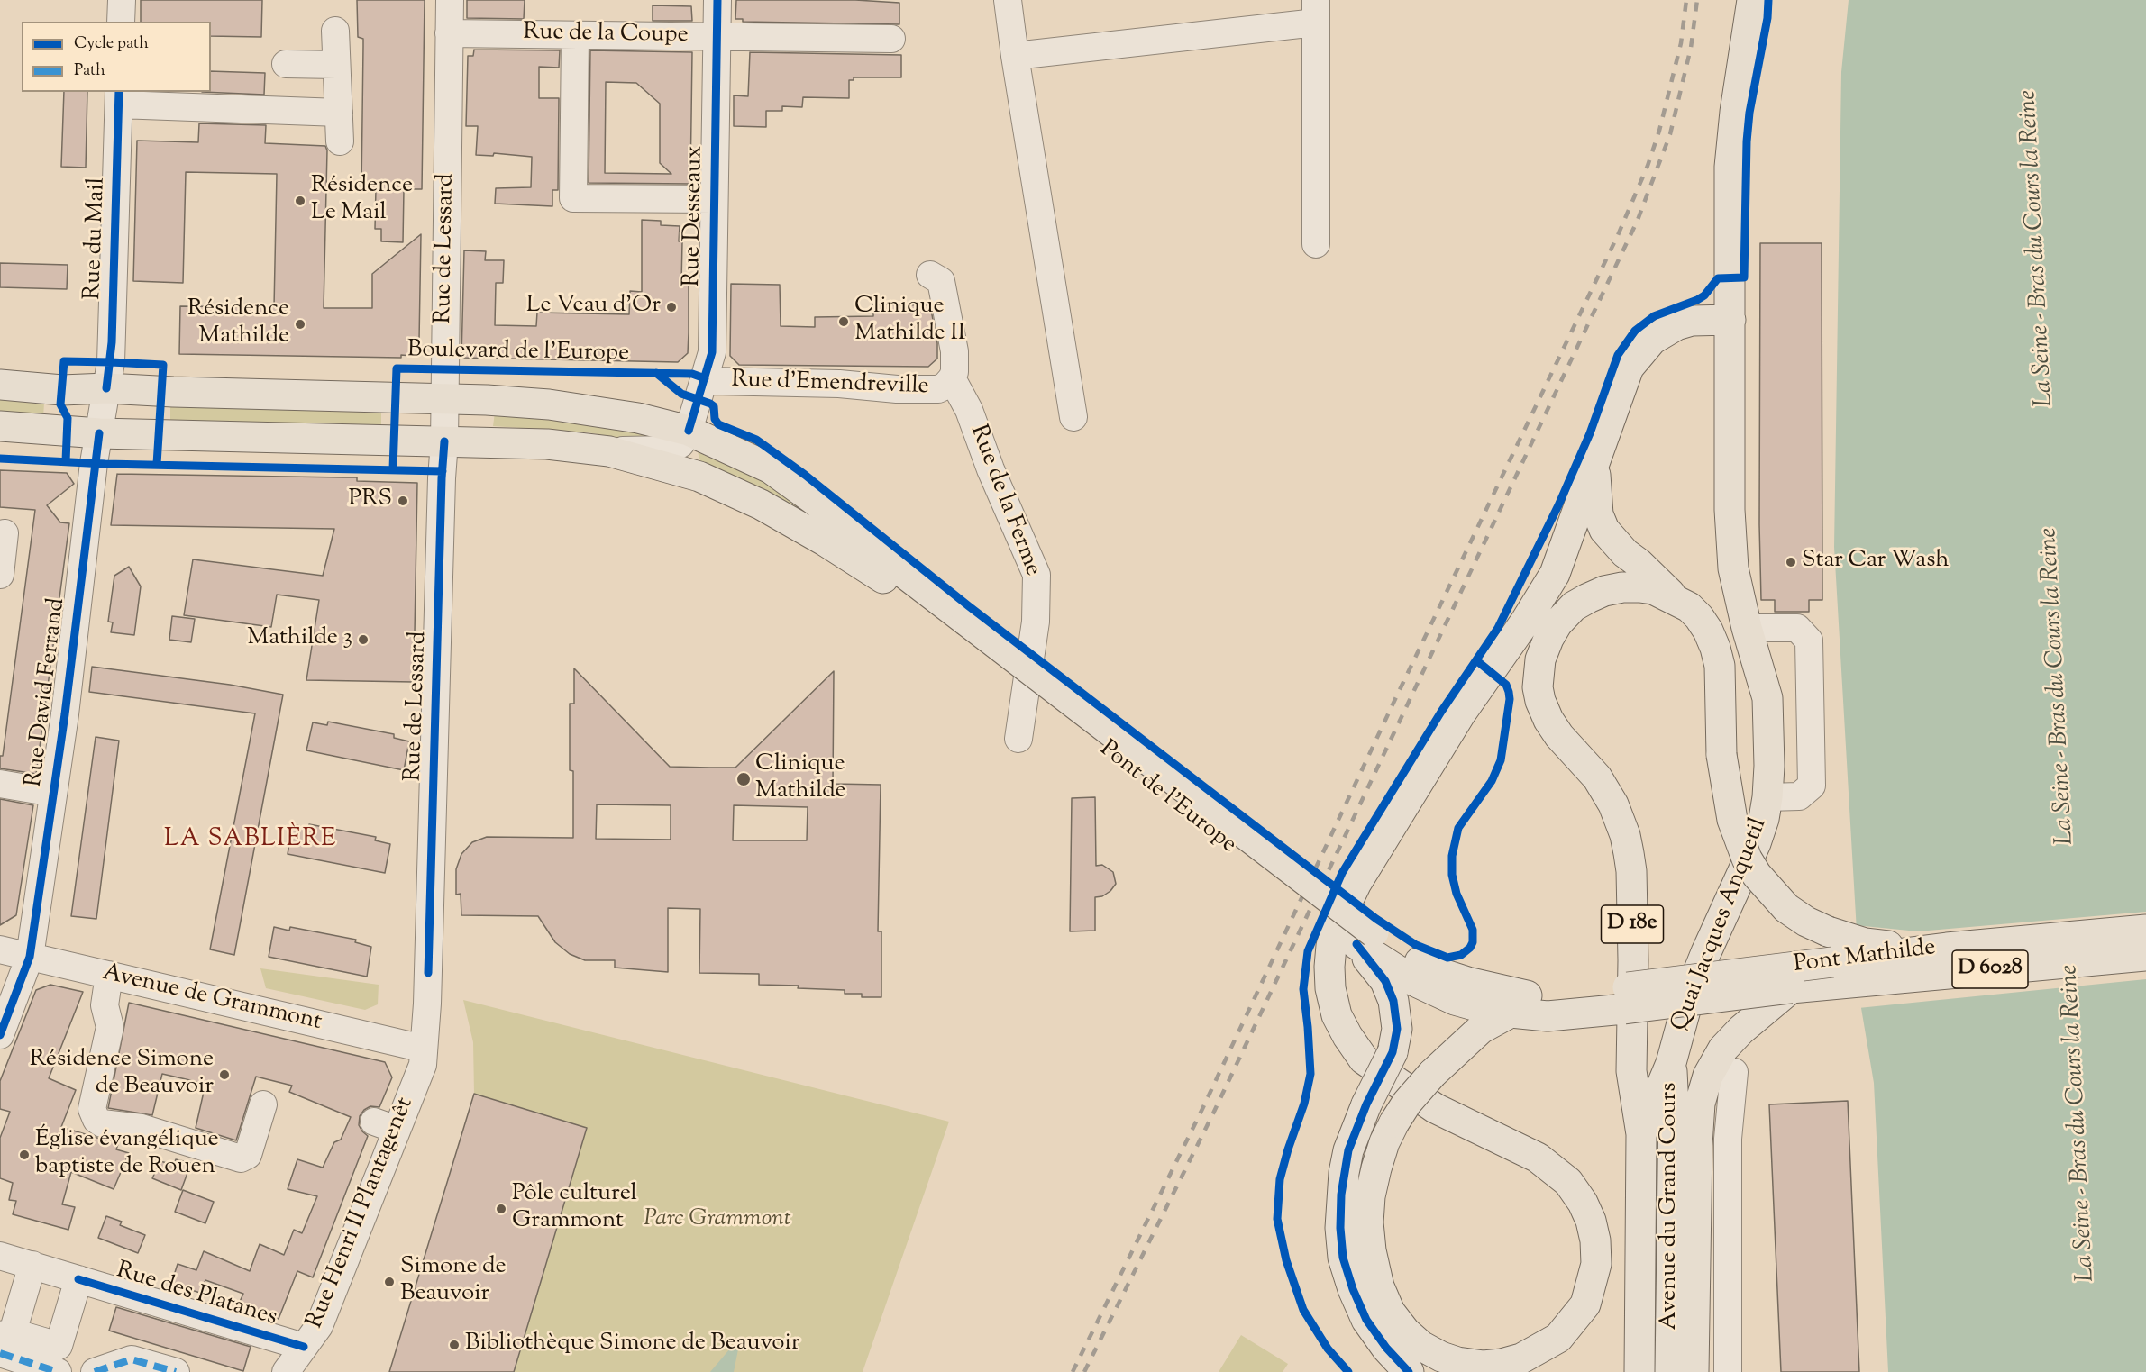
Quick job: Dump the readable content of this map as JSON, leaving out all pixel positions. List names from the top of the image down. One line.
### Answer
{"streets":{"main road":["Boulevard de l'Europe","Pont de l'Europe","D 18e","Quai Jacques Anquetil","Pont Mathilde","D 6028","Avenue du Grand Cours"],"street":["Rue de la Coupe","Rue Desseaux","Rue du Mail","Rue de Lessard","Rue d'Emendreville","Rue de la Ferme","Rue David Ferrand","Avenue de Grammont","Rue Henri II Plantagenêt","Rue des Platanes"]},"crossings":[["Rue de la Coupe","Rue Desseaux"],["Rue de la Coupe","Rue de Lessard"],["Rue Desseaux","Boulevard de l'Europe"],["Rue Desseaux","Rue d'Emendreville"],["Rue du Mail","Boulevard de l'Europe"],["Rue du Mail","Rue David Ferrand"],["Rue de Lessard","Boulevard de l'Europe"],["Rue de Lessard","Avenue de Grammont"],["Rue de Lessard","Rue Henri II Plantagenêt"],["Boulevard de l'Europe","Pont de l'Europe"],["Rue d'Emendreville","Rue de la Ferme"],["Rue David Ferrand","Avenue de Grammont"],["D 18e","Avenue du Grand Cours"],["Quai Jacques Anquetil","Avenue du Grand Cours"],["Avenue de Grammont","Rue Henri II Plantagenêt"],["Rue Henri II Plantagenêt","Rue des Platanes"]],"districts":["LA SABLIÈRE"],"water":["La Seine - Bras du Cours la Reine"],"parks":["Parc Grammont"],"places":["Résidence Le Mail","Le Veau d'Or","Clinique Mathilde II","Résidence Mathilde","PRS","Star Car Wash","Mathilde 3","Clinique Mathilde","Résidence Simone de Beauvoir","Église évangélique baptiste de Rouen","Pôle culturel Grammont","Simone de Beauvoir","Bibliothèque Simone de Beauvoir"],"legend":["Cycle path","Path"]}
